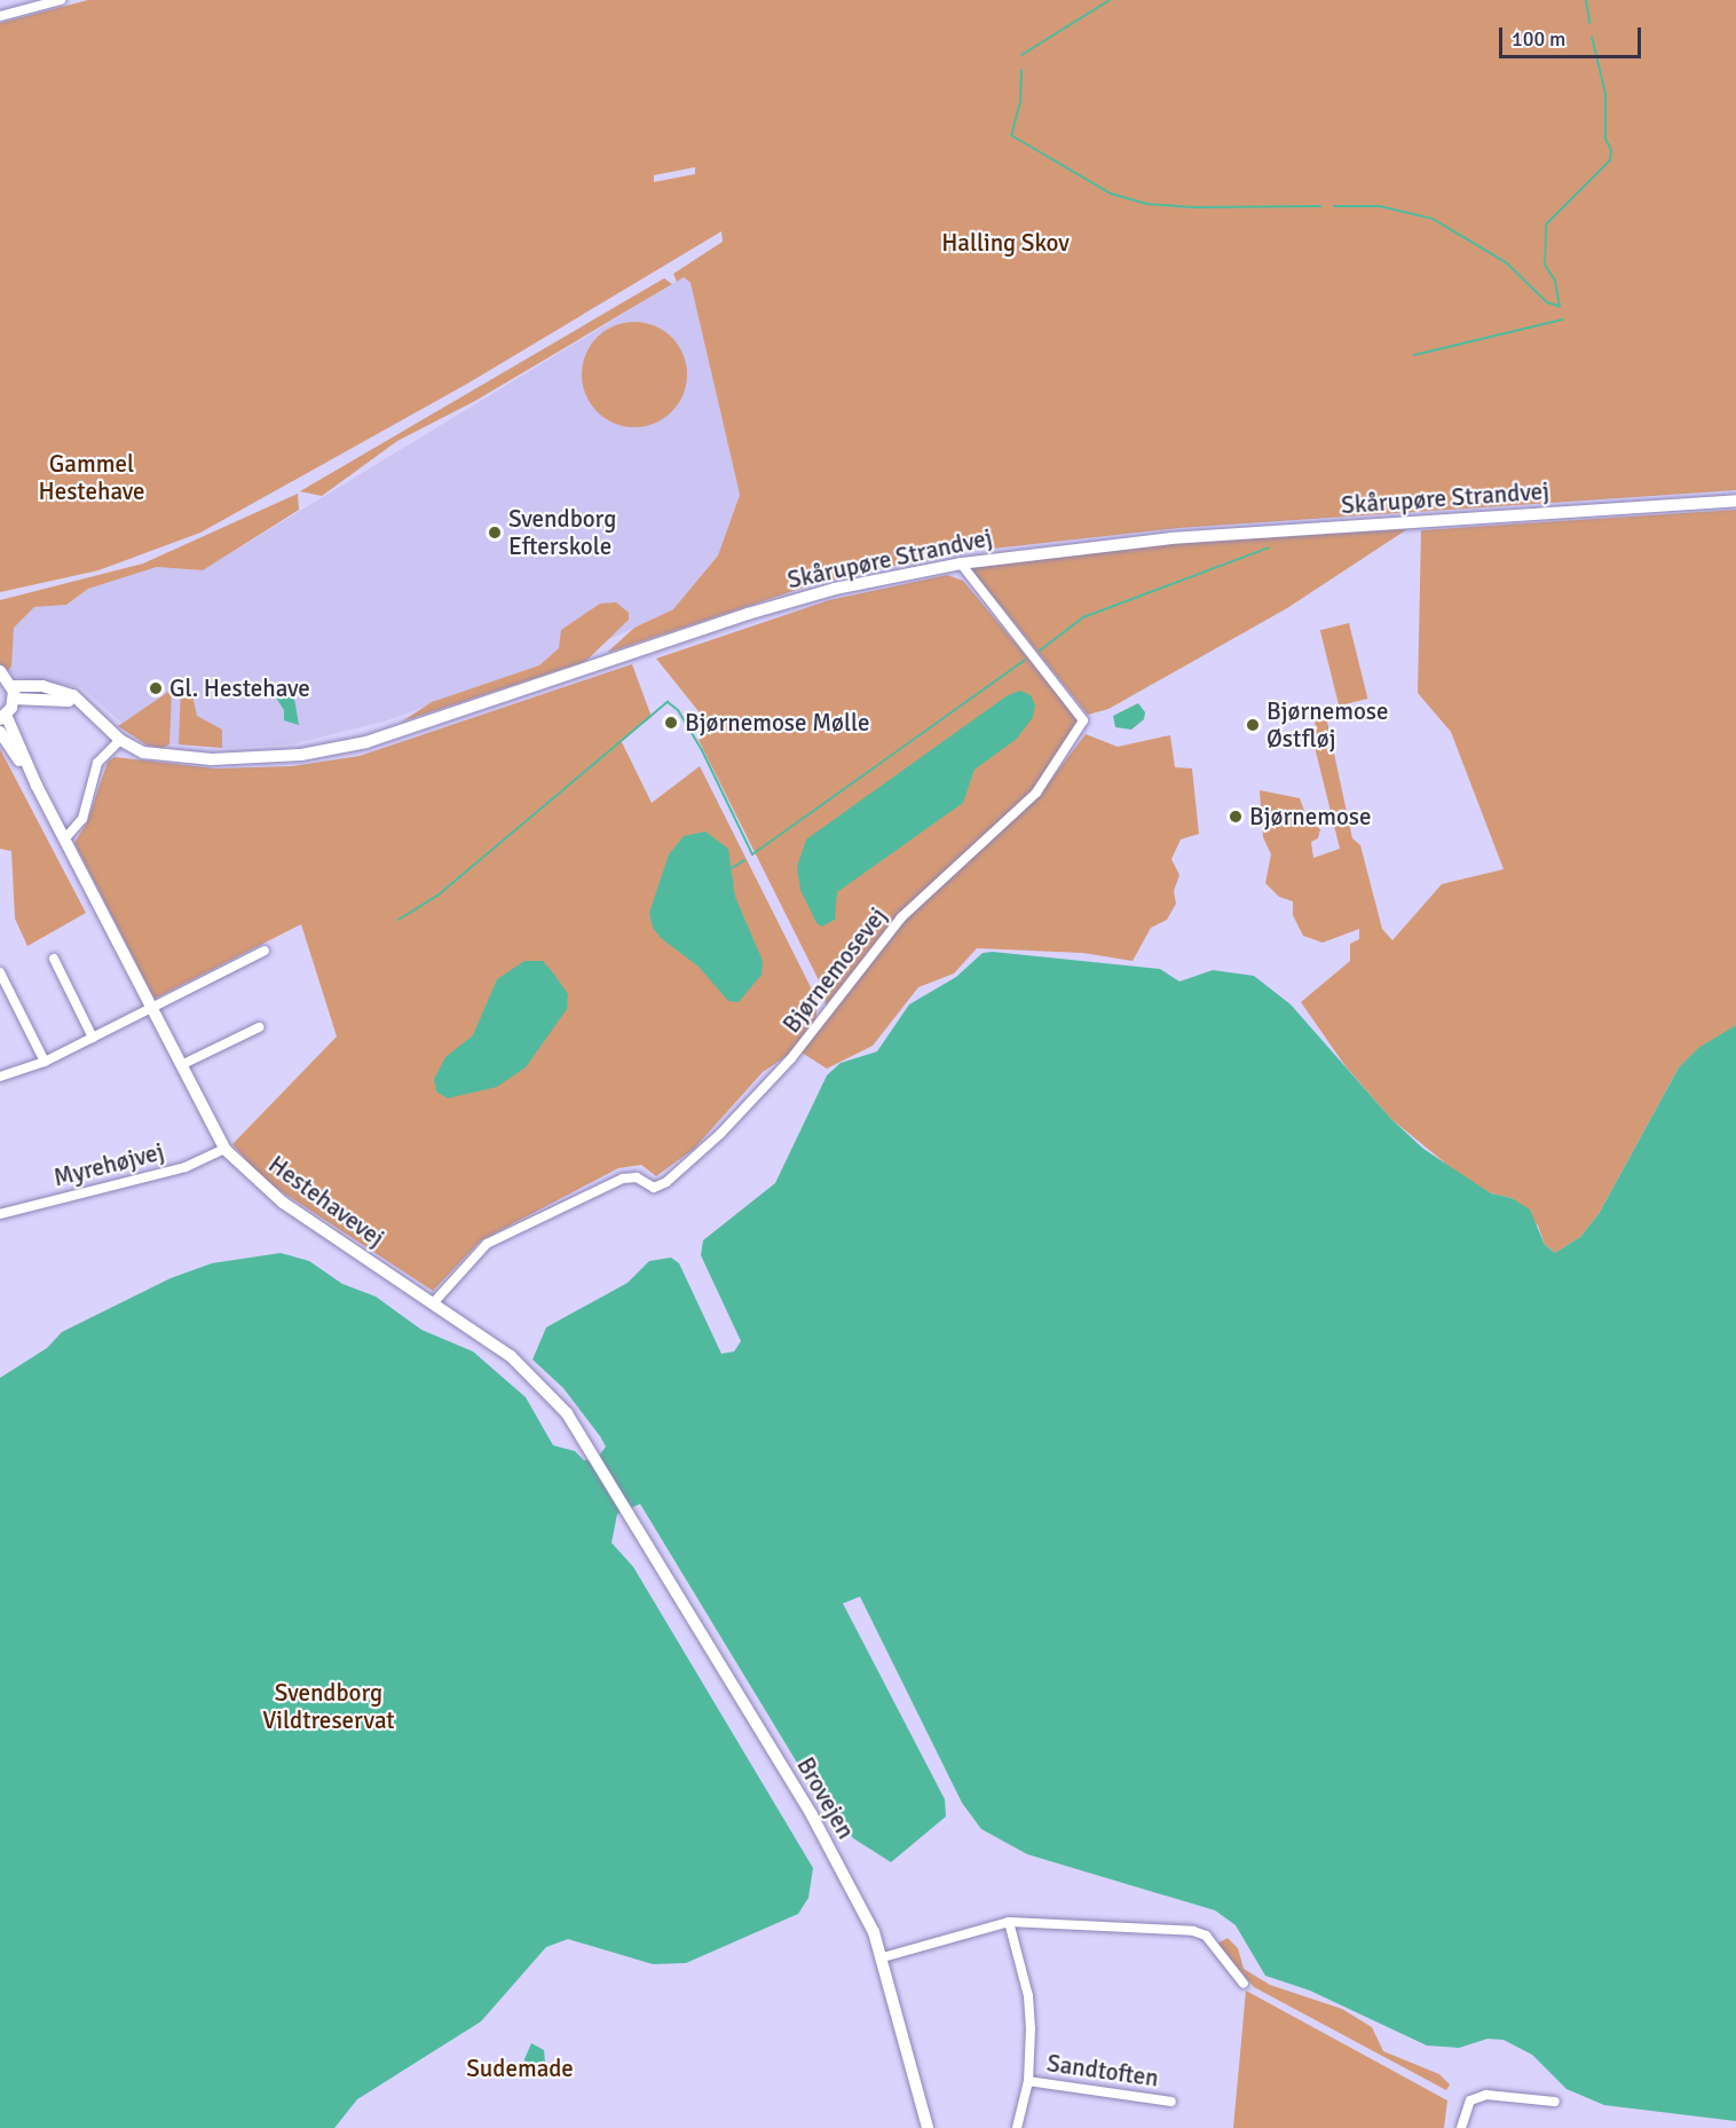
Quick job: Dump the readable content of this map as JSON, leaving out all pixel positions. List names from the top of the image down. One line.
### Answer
{"streets":{"street":["Skårupøre Strandvej","Bjørnemosevej","Myrehøjvej","Hestehavevej","Brovejen","Sandtoften"]},"crossings":[["Skårupøre Strandvej","Bjørnemosevej"],["Bjørnemosevej","Hestehavevej"],["Myrehøjvej","Hestehavevej"],["Hestehavevej","Brovejen"]],"parks":["Halling Skov","Gammel Hestehave","Svendborg Vildtreservat","Sudemade"],"places":["Svendborg Efterskole","Gl. Hestehave","Bjørnemose Mølle","Bjørnemose Østfløj","Bjørnemose"],"scale_bar":"100 m"}
